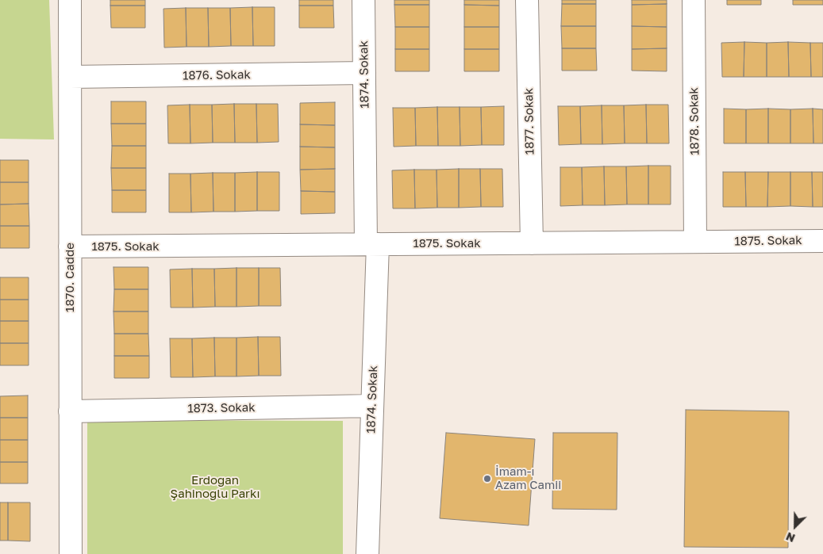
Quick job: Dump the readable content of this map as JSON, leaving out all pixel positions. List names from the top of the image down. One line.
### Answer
{"streets":{"street":["1874. Sokak","1876. Sokak","1877. Sokak","1878. Sokak","1875. Sokak","1870. Cadde","1873. Sokak"]},"crossings":[["1874. Sokak","1876. Sokak"],["1874. Sokak","1875. Sokak"],["1874. Sokak","1873. Sokak"],["1876. Sokak","1870. Cadde"],["1877. Sokak","1875. Sokak"],["1878. Sokak","1875. Sokak"],["1875. Sokak","1870. Cadde"],["1870. Cadde","1873. Sokak"]],"parks":["Erdoğan Şahinoğlu Parkı"],"places":["İmam-ı Azam Camii"],"north":"bottom left"}
